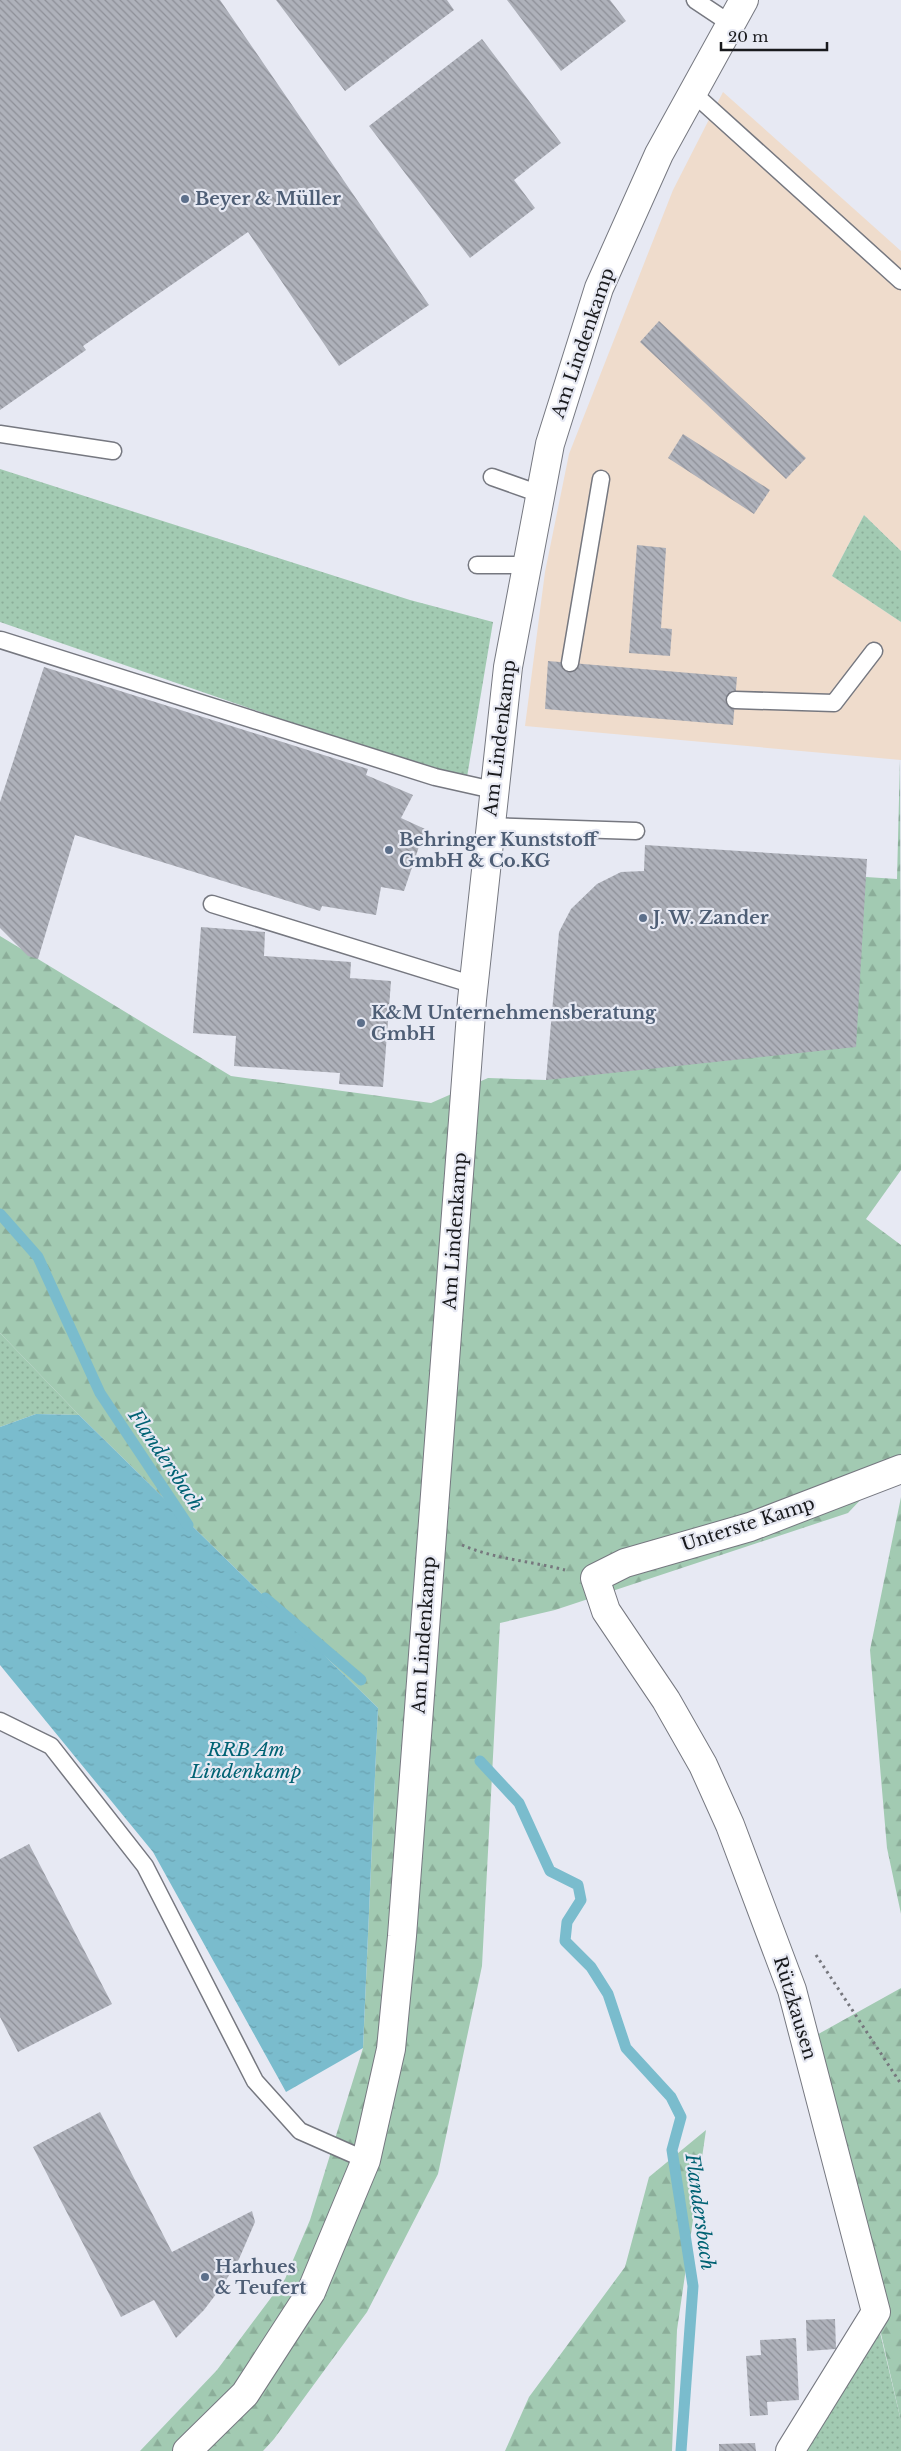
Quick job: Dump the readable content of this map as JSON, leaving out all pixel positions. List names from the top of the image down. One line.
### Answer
{"streets":{"street":["Am Lindenkamp","Unterste Kamp","Rützkausen"]},"crossings":[["Unterste Kamp","Rützkausen"]],"water":["Flandersbach","RRB Am Lindenkamp"],"places":["Beyer & Müller","Behringer Kunststoff GmbH & Co.KG","J. W. Zander","K&M Unternehmensberatung GmbH","Harhues & Teufert"],"scale_bar":"20 m"}
